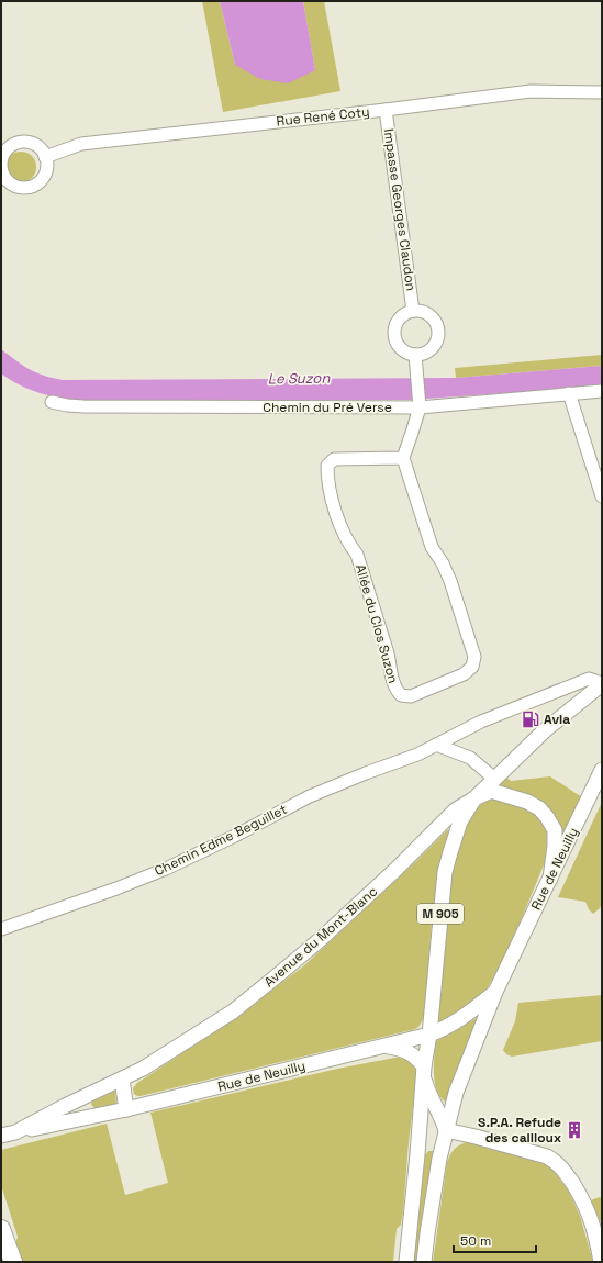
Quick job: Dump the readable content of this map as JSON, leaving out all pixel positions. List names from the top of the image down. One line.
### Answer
{"streets":{"main road":["Rue de Neuilly","M 905","Avenue du Mont-Blanc"],"street":["Rue René Coty","Impasse Georges Claudon","Chemin du Pré Verse","Allée du Clos Suzon","Chemin Edme Beguillet"]},"crossings":[["Rue René Coty","Impasse Georges Claudon"],["Chemin Edme Beguillet","Avenue du Mont-Blanc"],["Rue de Neuilly","M 905"],["Rue de Neuilly","Avenue du Mont-Blanc"],["M 905","Avenue du Mont-Blanc"]],"water":["Le Suzon"],"places":{"fuel station":["Avia"],"building":["S.P.A. Refude des cailloux"]},"scale_bar":"50 m"}
